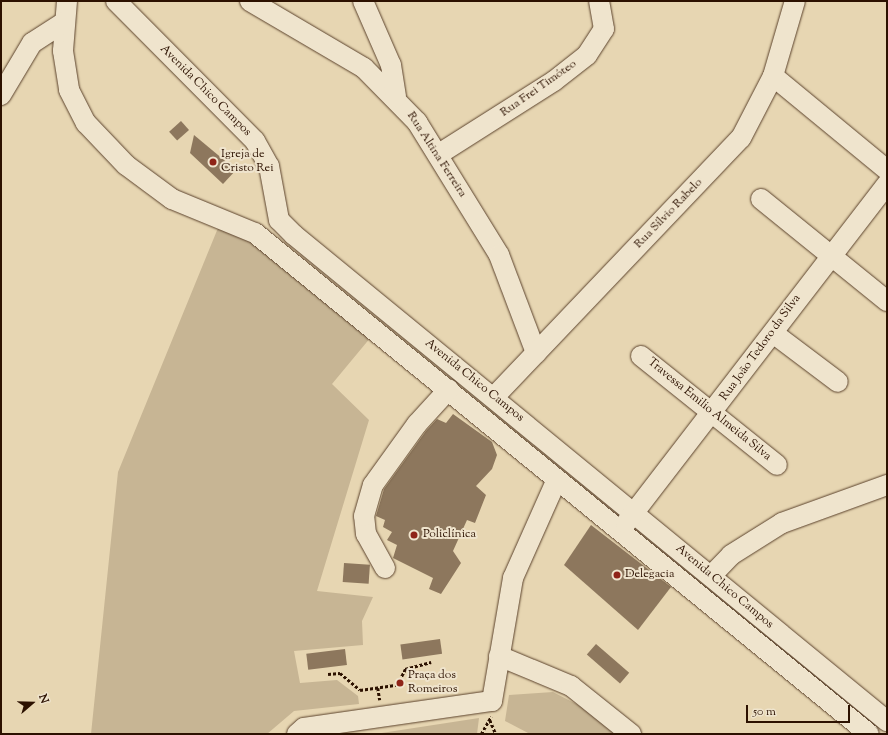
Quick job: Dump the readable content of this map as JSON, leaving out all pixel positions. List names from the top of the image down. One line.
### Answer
{"streets":{"street":["Rua Frei Timóteo","Avenida Chico Campos","Rua Altina Ferreira","Rua Sílvio Rabelo","Rua João Tedoro da Silva","Travessa Emilio Almeida Silva"]},"crossings":[["Rua Frei Timóteo","Rua Altina Ferreira"],["Avenida Chico Campos","Rua Sílvio Rabelo"],["Avenida Chico Campos","Rua João Tedoro da Silva"],["Rua Altina Ferreira","Rua Sílvio Rabelo"],["Rua João Tedoro da Silva","Travessa Emilio Almeida Silva"]],"places":["Igreja de Cristo Rei","Policlínica","Delegacia","Praça dos Romeiros"],"scale_bar":"50 m","north":"right"}
